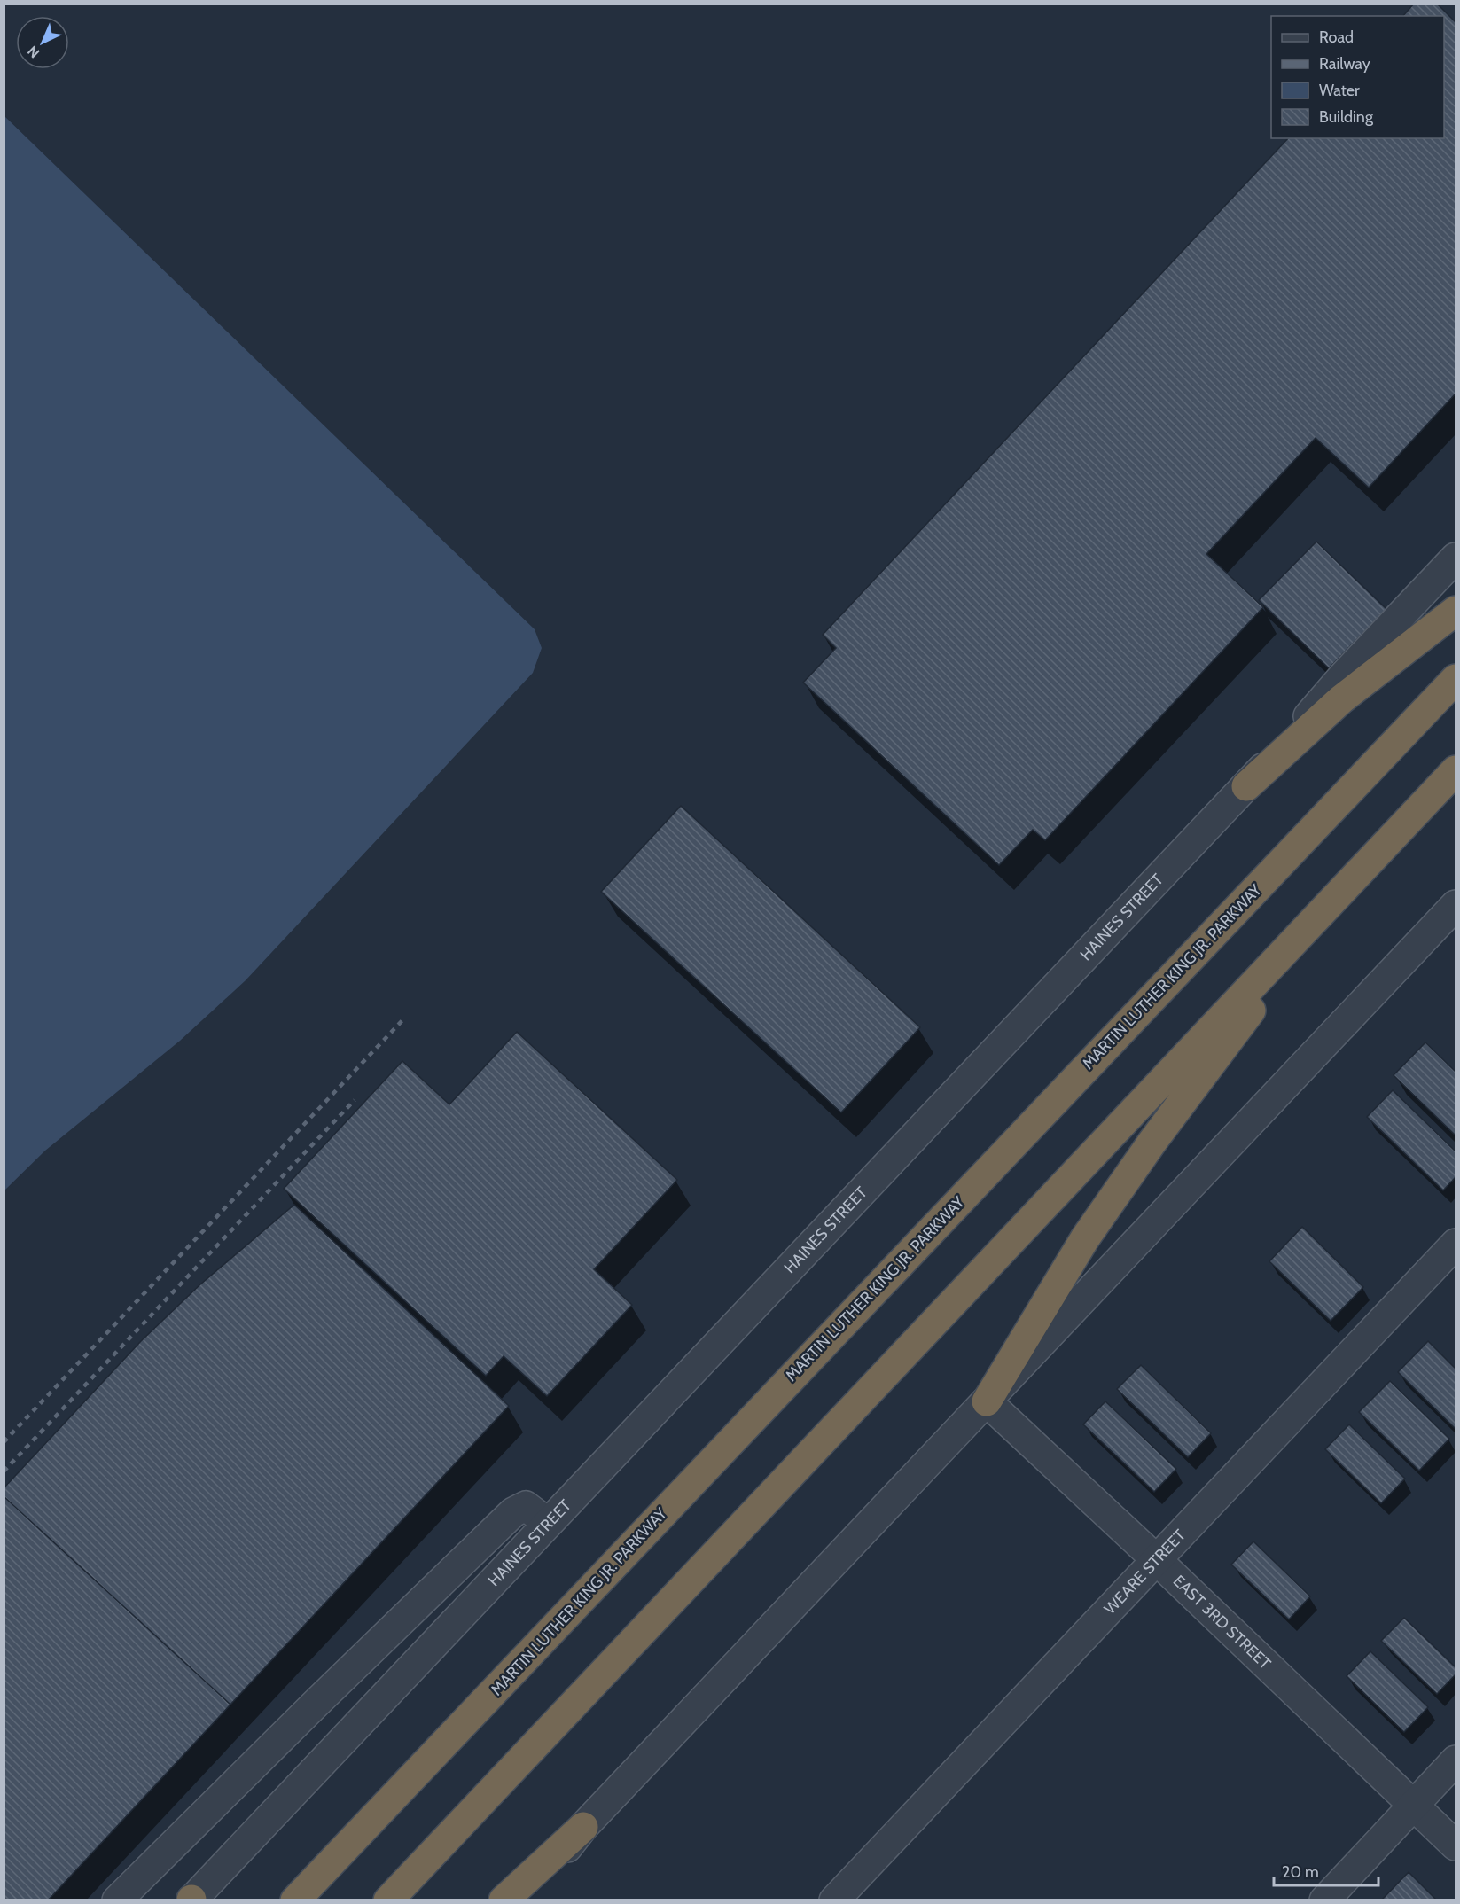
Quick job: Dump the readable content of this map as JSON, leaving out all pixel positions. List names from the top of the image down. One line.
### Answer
{"streets":{"highway":["MARTIN LUTHER KING JR. PARKWAY"],"street":["HAINES STREET","WEARE STREET","EAST 3RD STREET"]},"crossings":[["WEARE STREET","EAST 3RD STREET"]],"legend":["Road","Railway","Water","Building"],"scale_bar":"20 m","north":"bottom left"}
